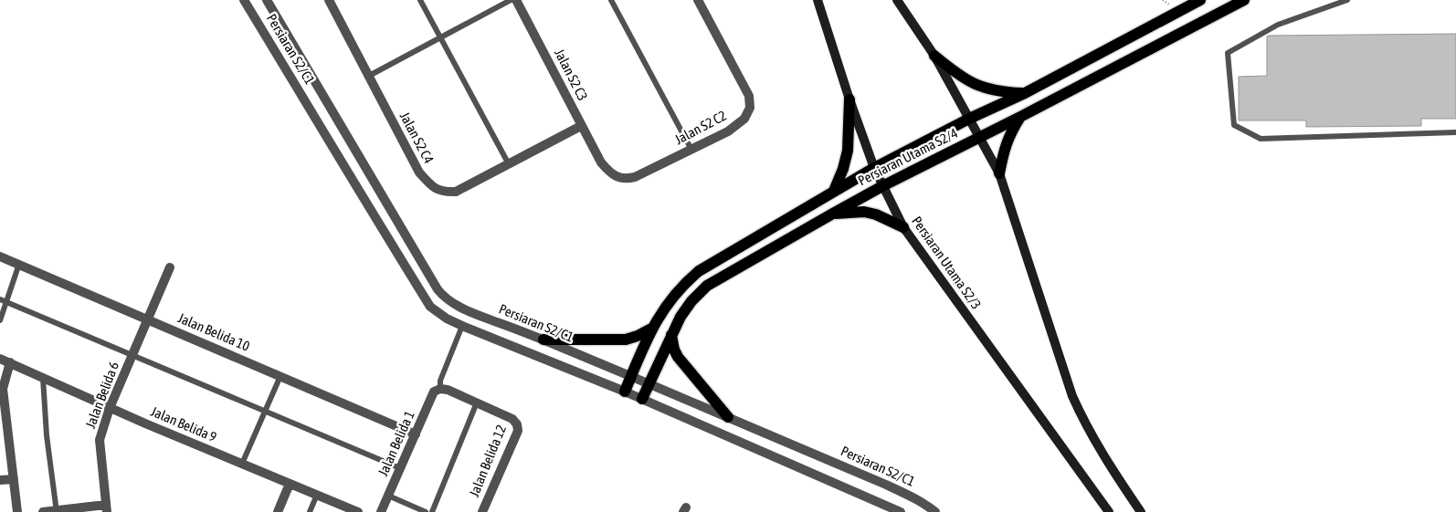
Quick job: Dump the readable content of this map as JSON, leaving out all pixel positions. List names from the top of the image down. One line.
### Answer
{"streets":{"main road":["Persiaran Utama S2/4","Persiaran Utama S2/3"],"street":["Persiaran S2/C1","Jalan S2 C3","Jalan S2 C2","Jalan S2 C4","Jalan Belida 10","Jalan Belida 6","Jalan Belida 9","Jalan Belida 1","Jalan Belida 12"]},"crossings":[["Persiaran S2/C1","Persiaran Utama S2/4"],["Jalan S2 C3","Jalan S2 C2"],["Jalan S2 C3","Jalan S2 C4"],["Persiaran Utama S2/4","Persiaran Utama S2/3"],["Jalan Belida 10","Jalan Belida 6"],["Jalan Belida 10","Jalan Belida 1"],["Jalan Belida 6","Jalan Belida 9"],["Jalan Belida 1","Jalan Belida 12"]]}
